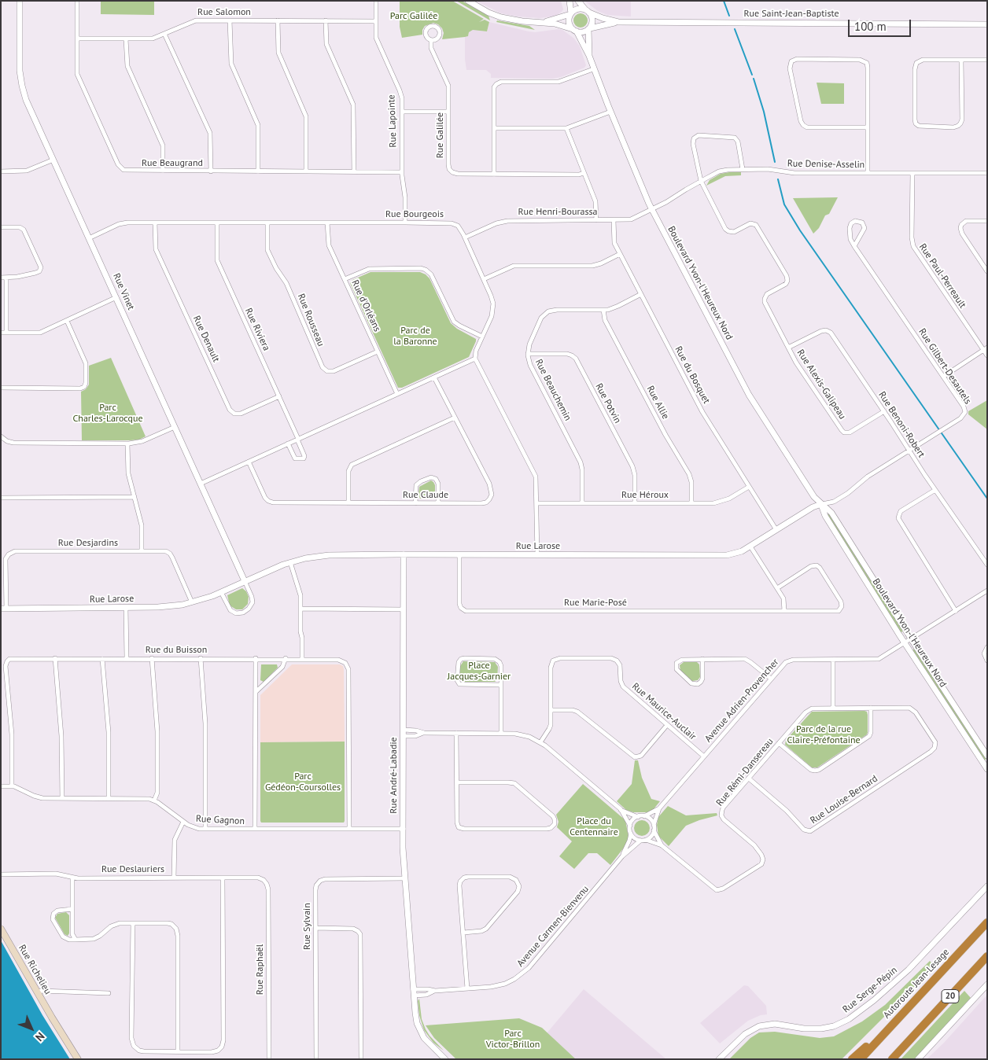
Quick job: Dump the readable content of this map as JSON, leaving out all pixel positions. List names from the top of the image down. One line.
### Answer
{"streets":{"highway":["Autoroute Jean-Lesage","20"],"main road":["Rue Richelieu"],"street":["Rue Salomon","Rue Saint-Jean-Baptiste","Rue Lapointe","Rue Galilée","Rue Beaugrand","Rue Denise-Asselin","Rue Henri-Bourassa","Rue Bourgeois","Rue Paul-Perreault","Boulevard Yvon-l'Heureux Nord","Rue Vinet","Rue d'Orléans","Rue Rousseau","Rue Riviera","Rue Denault","Rue Gilbert-Desautels","Rue du Bosquet","Rue Alexis-Galipeau","Rue Beauchemin","Rue Allie","Rue Potvin","Rue Benoni-Robert","Rue Claude","Rue Héroux","Rue Desjardins","Rue Larose","Rue Marie-Posé","Rue du Buisson","Avenue Adrien-Provencher","Rue Maurice-Auclair","Rue Rémi-Dansereau","Rue André-Labadie","Rue Louise-Bernard","Rue Gagnon","Rue Deslauriers","Rue Sylvain","Avenue Carmen-Bienvenu","Rue Raphaël","Rue Serge-Pépin"]},"crossings":[["Rue Salomon","Rue Lapointe"],["Rue Salomon","Rue Beaugrand"],["Rue Saint-Jean-Baptiste","Boulevard Yvon-l'Heureux Nord"],["Rue Lapointe","Rue Beaugrand"],["Rue Lapointe","Rue Bourgeois"],["Rue Denise-Asselin","Rue Henri-Bourassa"],["Rue Denise-Asselin","Rue Paul-Perreault"],["Rue Denise-Asselin","Boulevard Yvon-l'Heureux Nord"],["Rue Denise-Asselin","Rue Alexis-Galipeau"],["Rue Henri-Bourassa","Rue Bourgeois"],["Rue Henri-Bourassa","Boulevard Yvon-l'Heureux Nord"],["Rue Henri-Bourassa","Rue du Bosquet"],["Rue Bourgeois","Rue Vinet"],["Rue Bourgeois","Rue d'Orléans"],["Rue Bourgeois","Rue Rousseau"],["Rue Bourgeois","Rue Riviera"],["Rue Bourgeois","Rue Denault"],["Boulevard Yvon-l'Heureux Nord","Rue Gilbert-Desautels"],["Boulevard Yvon-l'Heureux Nord","Rue Larose"],["Boulevard Yvon-l'Heureux Nord","Avenue Adrien-Provencher"],["Rue Vinet","Rue Larose"],["Rue d'Orléans","Rue Rousseau"],["Rue Riviera","Rue Denault"],["Rue Gilbert-Desautels","Rue Benoni-Robert"],["Rue Gilbert-Desautels","Rue Larose"],["Rue du Bosquet","Rue Beauchemin"],["Rue du Bosquet","Rue Héroux"],["Rue du Bosquet","Rue Larose"],["Rue Alexis-Galipeau","Rue Benoni-Robert"],["Rue Beauchemin","Rue Allie"],["Rue Beauchemin","Rue Potvin"],["Rue Beauchemin","Rue Héroux"],["Rue Allie","Rue Héroux"],["Rue Potvin","Rue Héroux"],["Rue Desjardins","Rue Larose"],["Rue Larose","Rue Marie-Posé"],["Rue Larose","Rue André-Labadie"],["Rue du Buisson","Rue Gagnon"],["Avenue Adrien-Provencher","Rue Maurice-Auclair"],["Avenue Adrien-Provencher","Rue Rémi-Dansereau"],["Avenue Adrien-Provencher","Avenue Carmen-Bienvenu"],["Rue Rémi-Dansereau","Rue Louise-Bernard"],["Rue Rémi-Dansereau","Avenue Carmen-Bienvenu"],["Rue André-Labadie","Rue Gagnon"],["Rue André-Labadie","Rue Sylvain"],["Rue André-Labadie","Avenue Carmen-Bienvenu"],["Rue Deslauriers","Rue Raphaël"]],"parks":["Parc Galilée","Parc de la Baronne","Parc Charles-Larocque","Place Jacques-Garnier","Parc de la rue Claire-Préfontaine","Parc Gédéon-Coursolles","Place du Centennaire","Parc Victor-Brillon"],"scale_bar":"100 m","north":"bottom right"}
